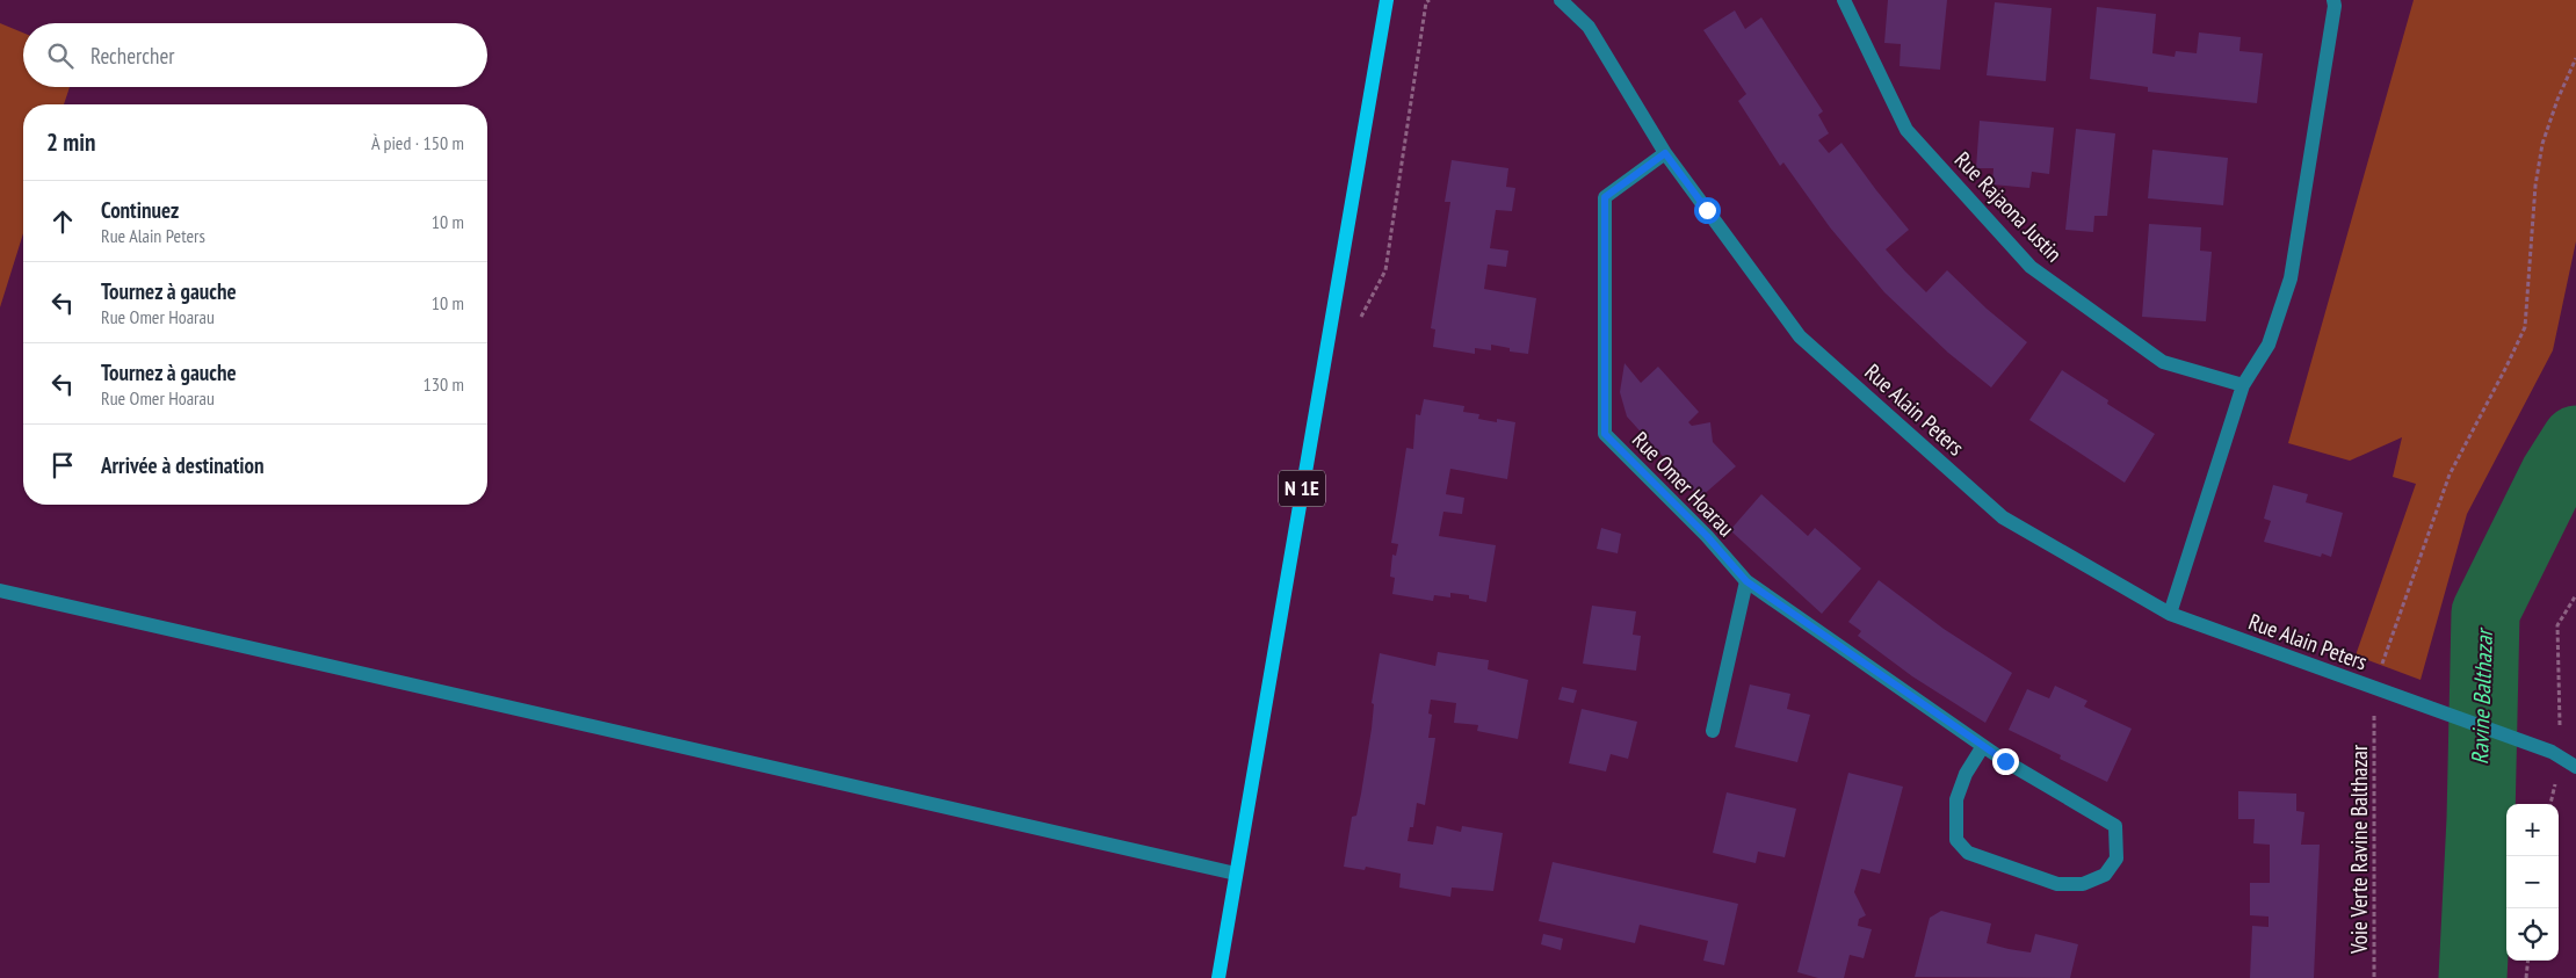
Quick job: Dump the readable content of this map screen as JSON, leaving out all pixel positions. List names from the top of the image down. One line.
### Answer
{"streets":{"main road":["N 1E"],"street":["Rue Rajaona Justin","Rue Alain Peters","Rue Omer Hoarau"],"path":["Voie Verte Ravine Balthazar"]},"crossings":[["Rue Alain Peters","Rue Omer Hoarau"]],"water":["Ravine Balthazar"],"page":{"search":"Rechercher","heading":["2 min","À pied · 150 m"],"list":[["Continuez","Rue Alain Peters","10 m"],["Tournez à gauche","Rue Omer Hoarau","10 m"],["Tournez à gauche","Rue Omer Hoarau","130 m"],"Arrivée à destination"],"map_buttons":["+","−"]}}
